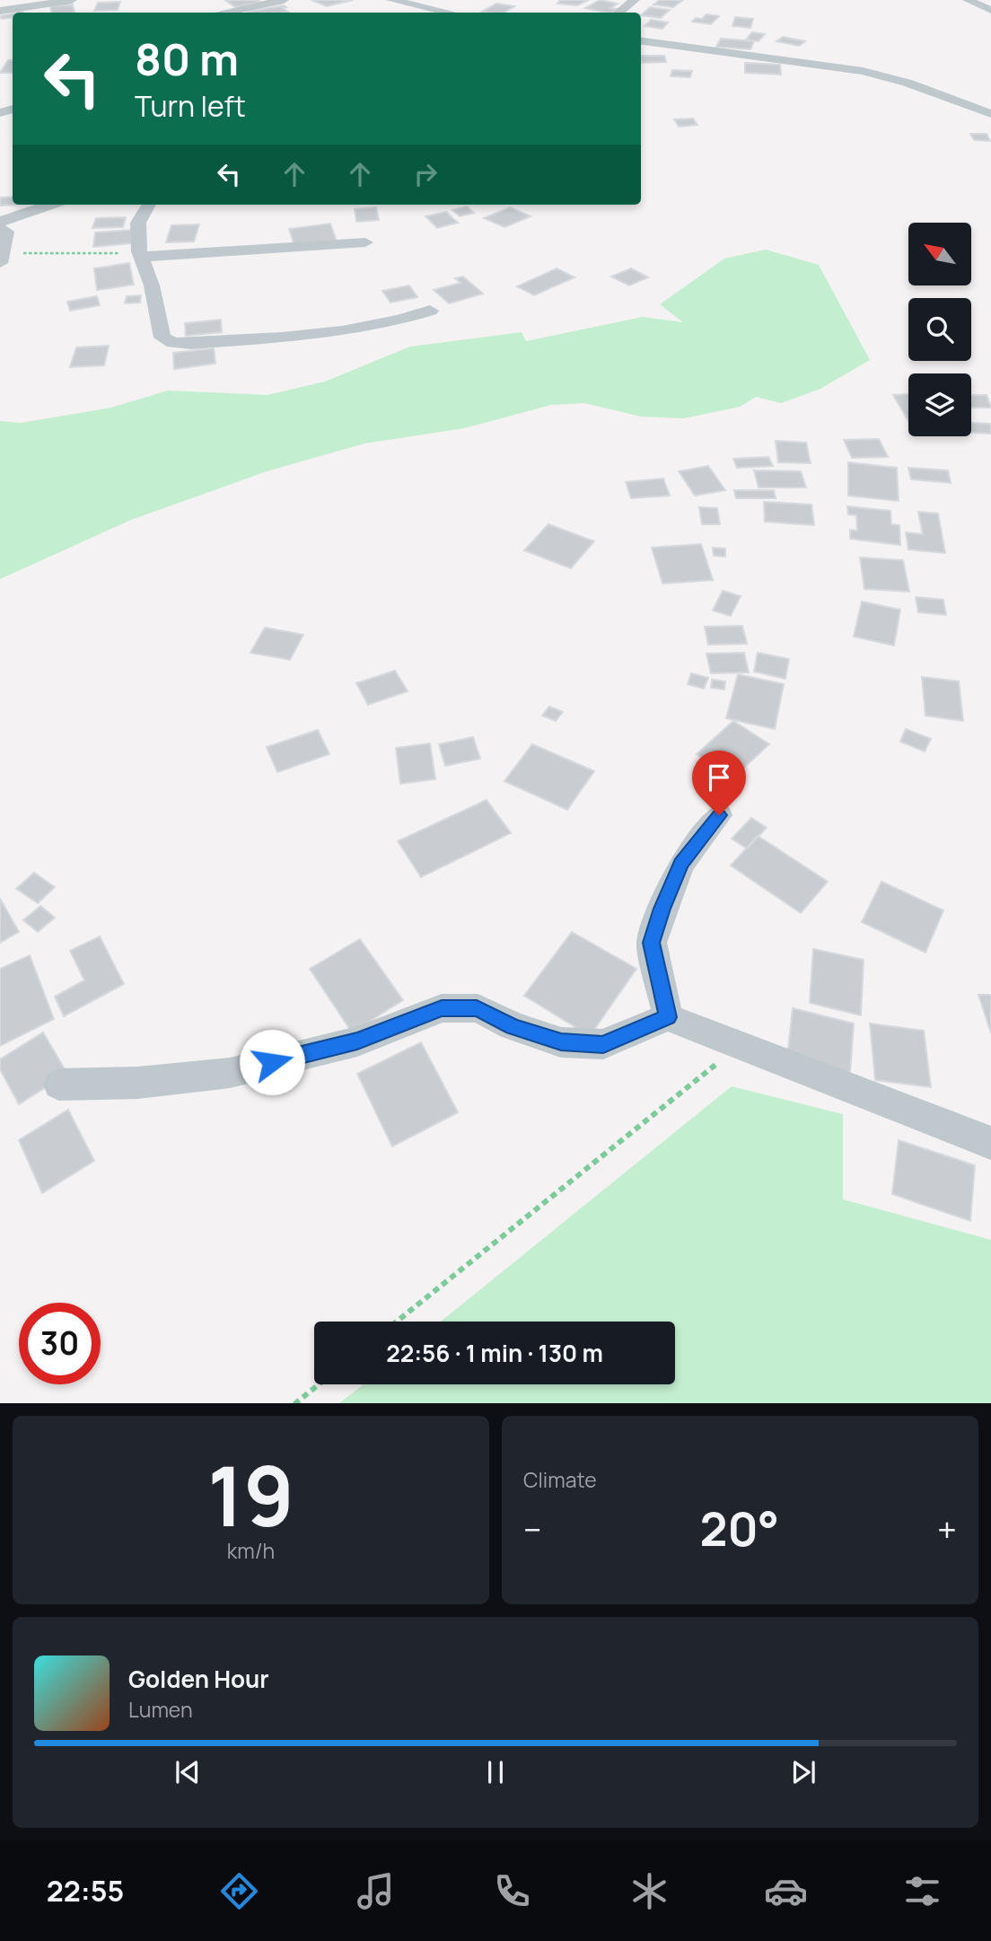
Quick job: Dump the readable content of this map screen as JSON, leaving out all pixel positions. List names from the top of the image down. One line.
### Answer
{"north":"top left","page":{"turn":["80 m","Turn left"],"limit":"30","trip":"22:56 · 1 min · 130 m","tile":[["19","km/h"],"Climate"],"heat":["−","20°","+"],"song":["Golden Hour","Lumen"],"tabs":"22:55"}}
